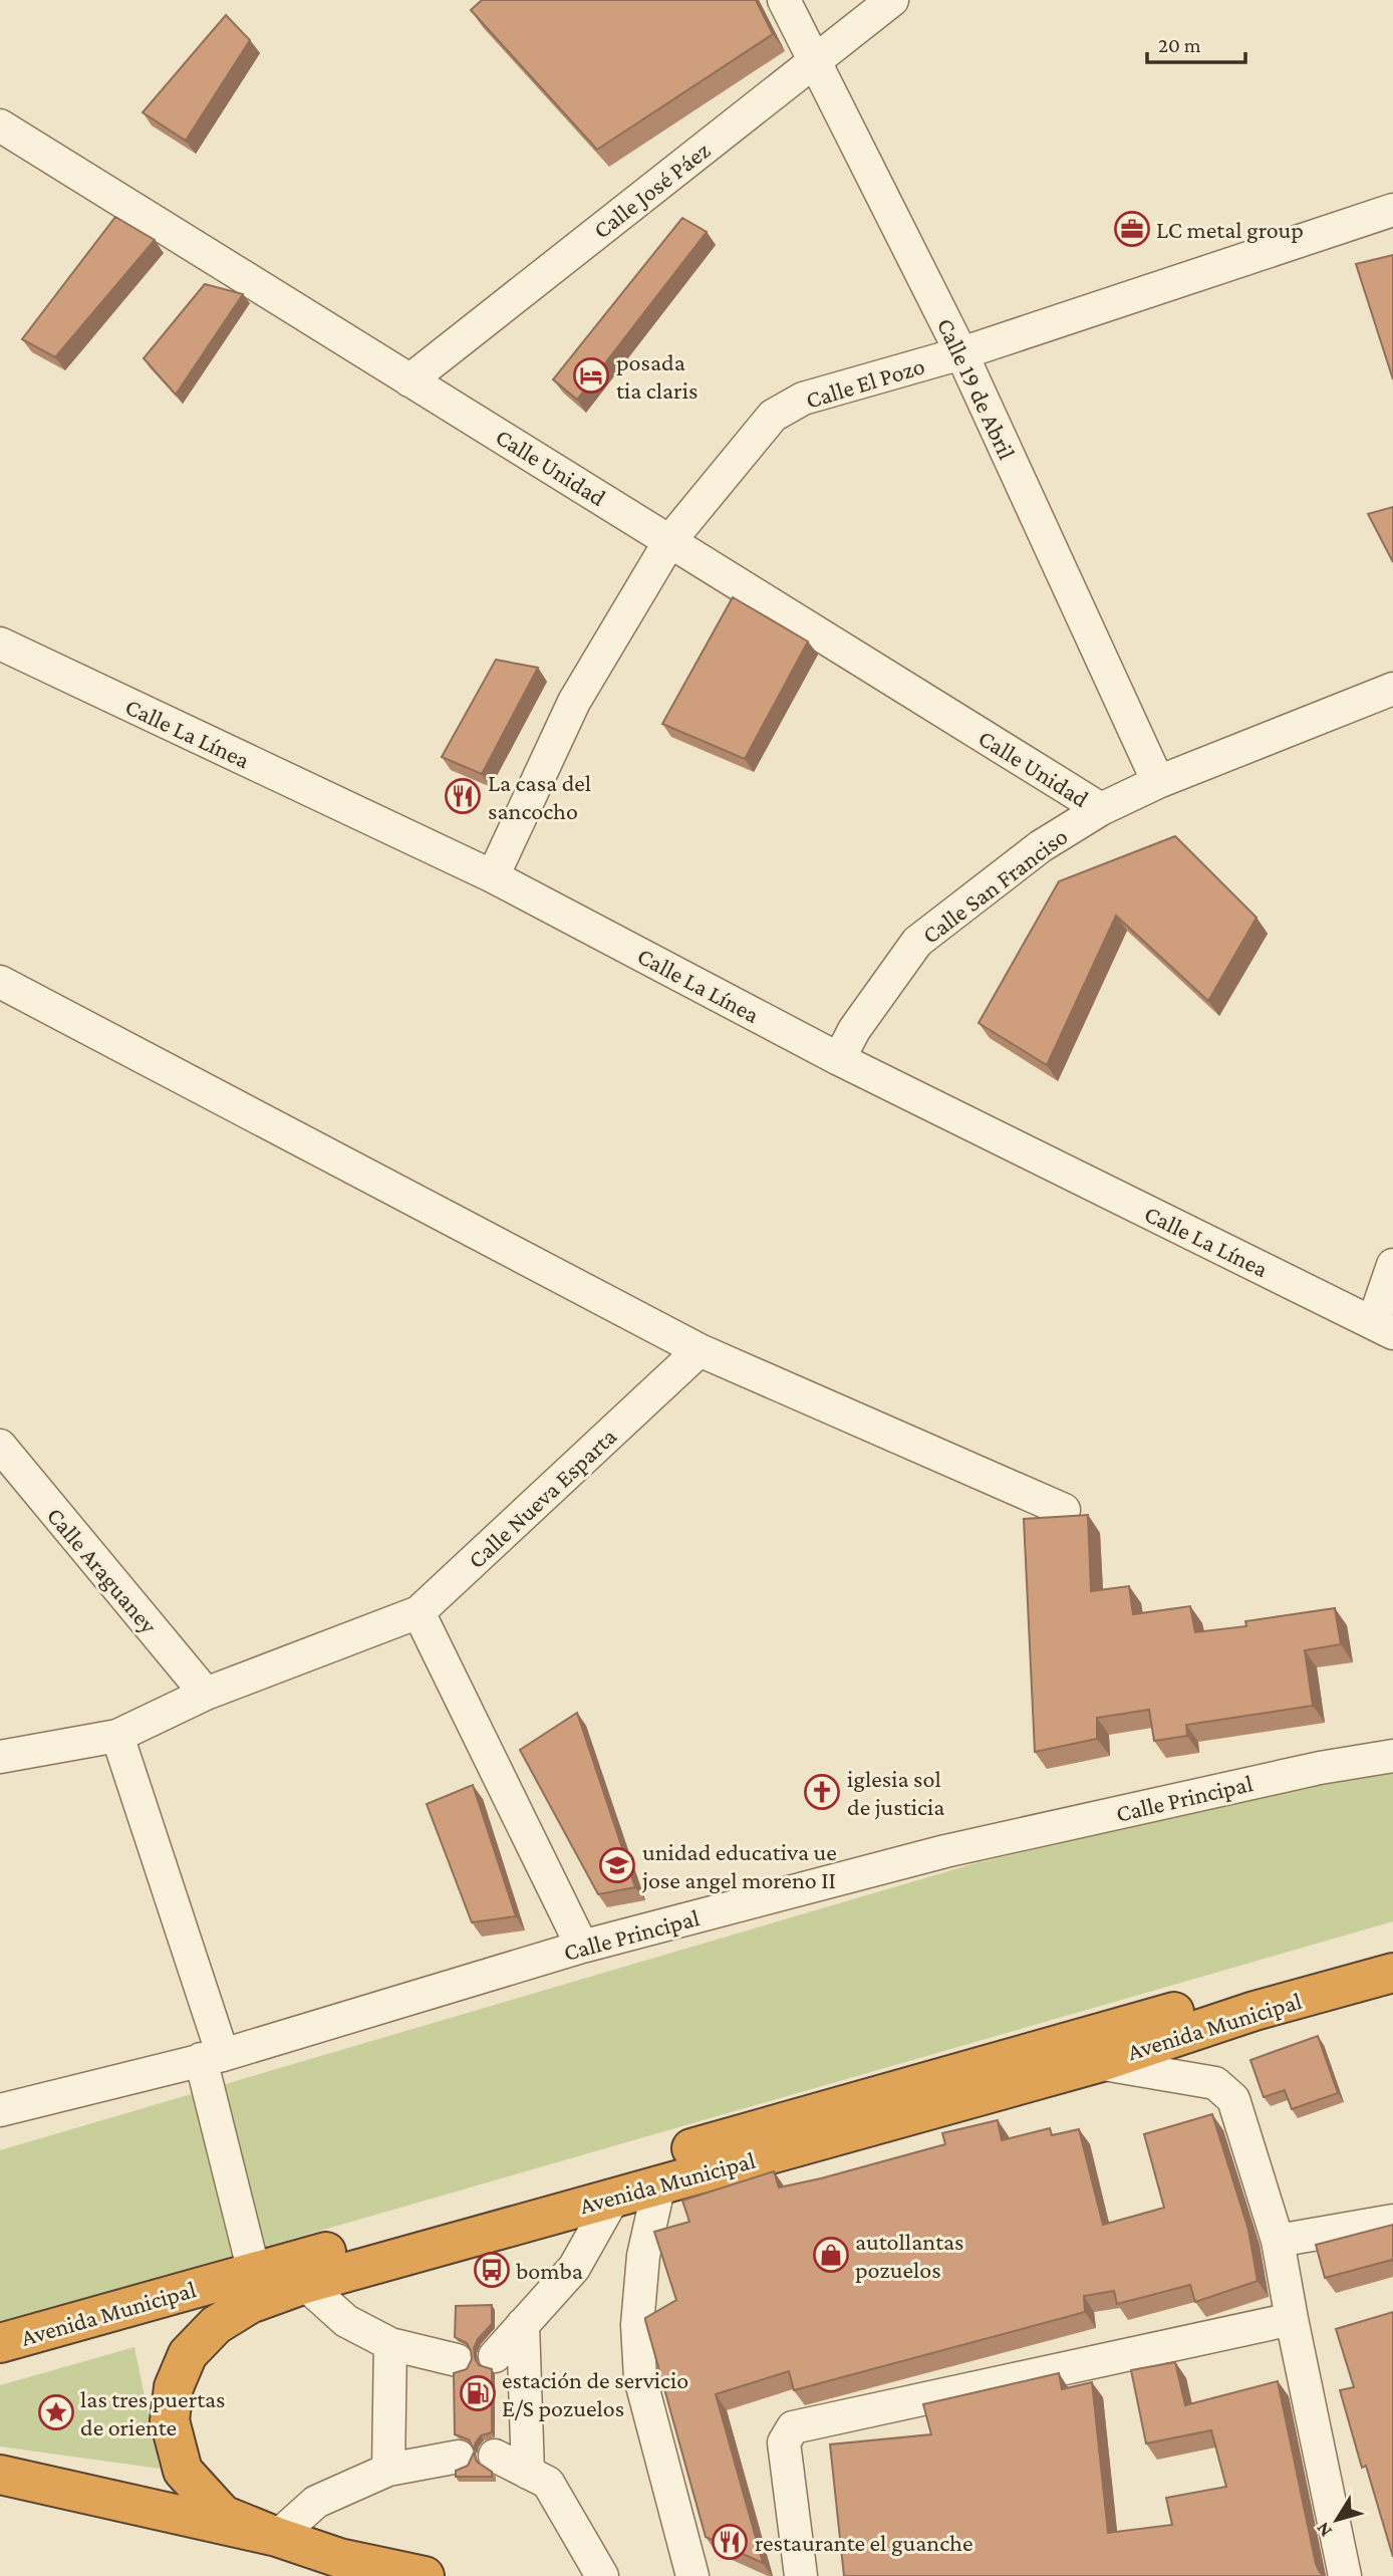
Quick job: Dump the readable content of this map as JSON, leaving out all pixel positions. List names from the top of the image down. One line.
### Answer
{"streets":{"highway":["Avenida Municipal"],"street":["Calle José Páez","Calle El Pozo","Calle 19 de Abril","Calle Unidad","Calle La Línea","Calle San Franciso","Calle Nueva Esparta","Calle Araguaney","Calle Principal"]},"crossings":[["Calle José Páez","Calle 19 de Abril"],["Calle José Páez","Calle Unidad"],["Calle El Pozo","Calle 19 de Abril"],["Calle El Pozo","Calle Unidad"],["Calle El Pozo","Calle La Línea"],["Calle 19 de Abril","Calle San Franciso"],["Calle Unidad","Calle San Franciso"],["Calle La Línea","Calle San Franciso"],["Calle Nueva Esparta","Calle Araguaney"]],"places":{"office":["LC metal group"],"hotel":["posada tia claris"],"restaurant":["La casa del sancocho","restaurante el guanche"],"church":["iglesia sol de justicia"],"school or university":["unidad educativa ue jose angel moreno II"],"shop":["autollantas pozuelos"],"bus stop":["bomba"],"fuel station":["estación de servicio E/S pozuelos"],"place":["las tres puertas de oriente"]},"scale_bar":"20 m","north":"bottom left"}
